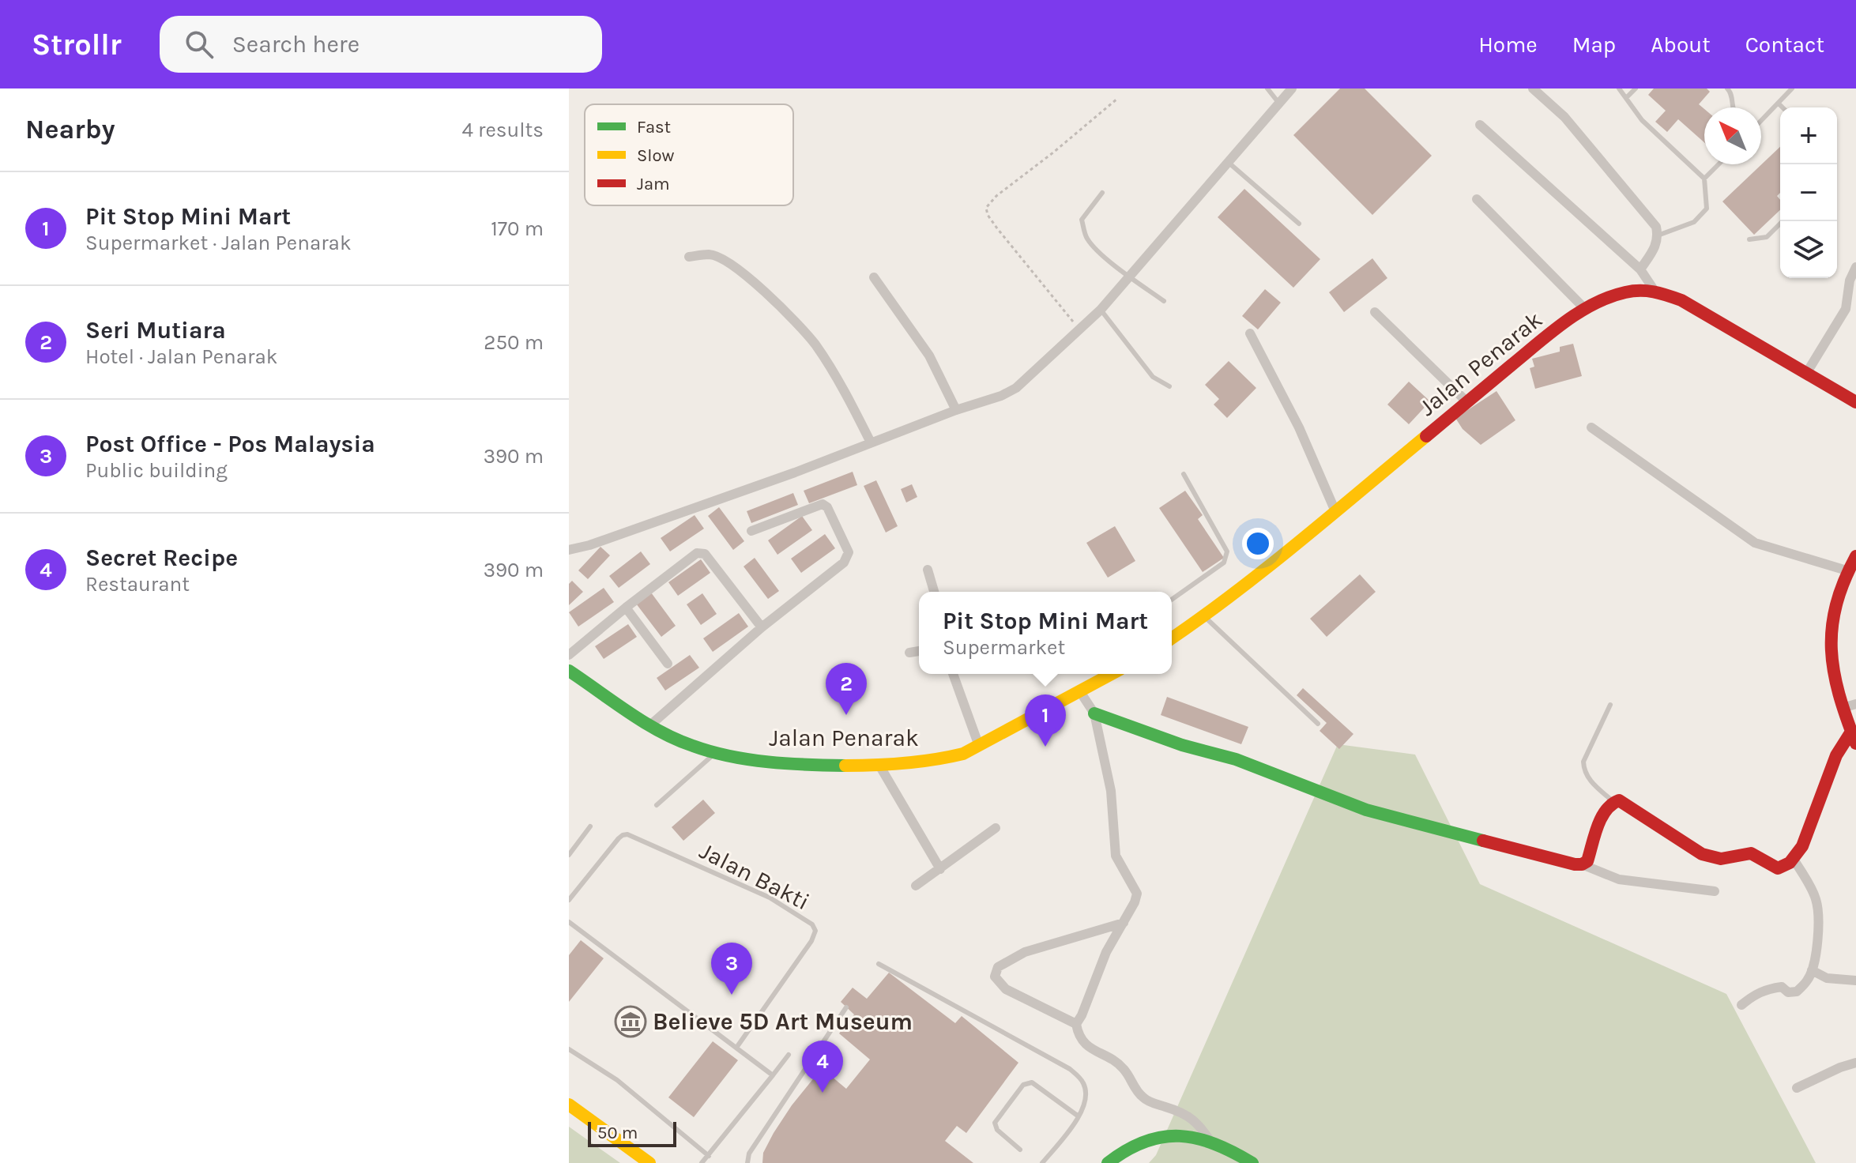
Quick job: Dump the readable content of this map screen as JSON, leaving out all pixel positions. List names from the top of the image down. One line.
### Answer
{"streets":{"street":["Jalan Penarak"],"lane":["Jalan Bakti"]},"places":{"museum":["Believe 5D Art Museum"]},"legend":["Fast","Slow","Jam"],"scale_bar":"50 m","north":"top left","page":{"header":"Strollr","search":"Search here","nav":["Home","Map","About","Contact"],"heading":["Nearby","4 results"],"map_buttons":["+","−"],"list":[{"mark":"1","name":"Pit Stop Mini Mart","note":"Supermarket · Jalan Penarak","value":"170 m"},{"mark":"2","name":"Seri Mutiara","note":"Hotel · Jalan Penarak","value":"250 m"},{"mark":"3","name":"Post Office - Pos Malaysia","note":"Public building","value":"390 m"},{"mark":"4","name":"Secret Recipe","note":"Restaurant","value":"390 m"}],"popup":["Pit Stop Mini Mart","Supermarket"],"pins":["2","1","3","4"],"scale":"50 m"}}
